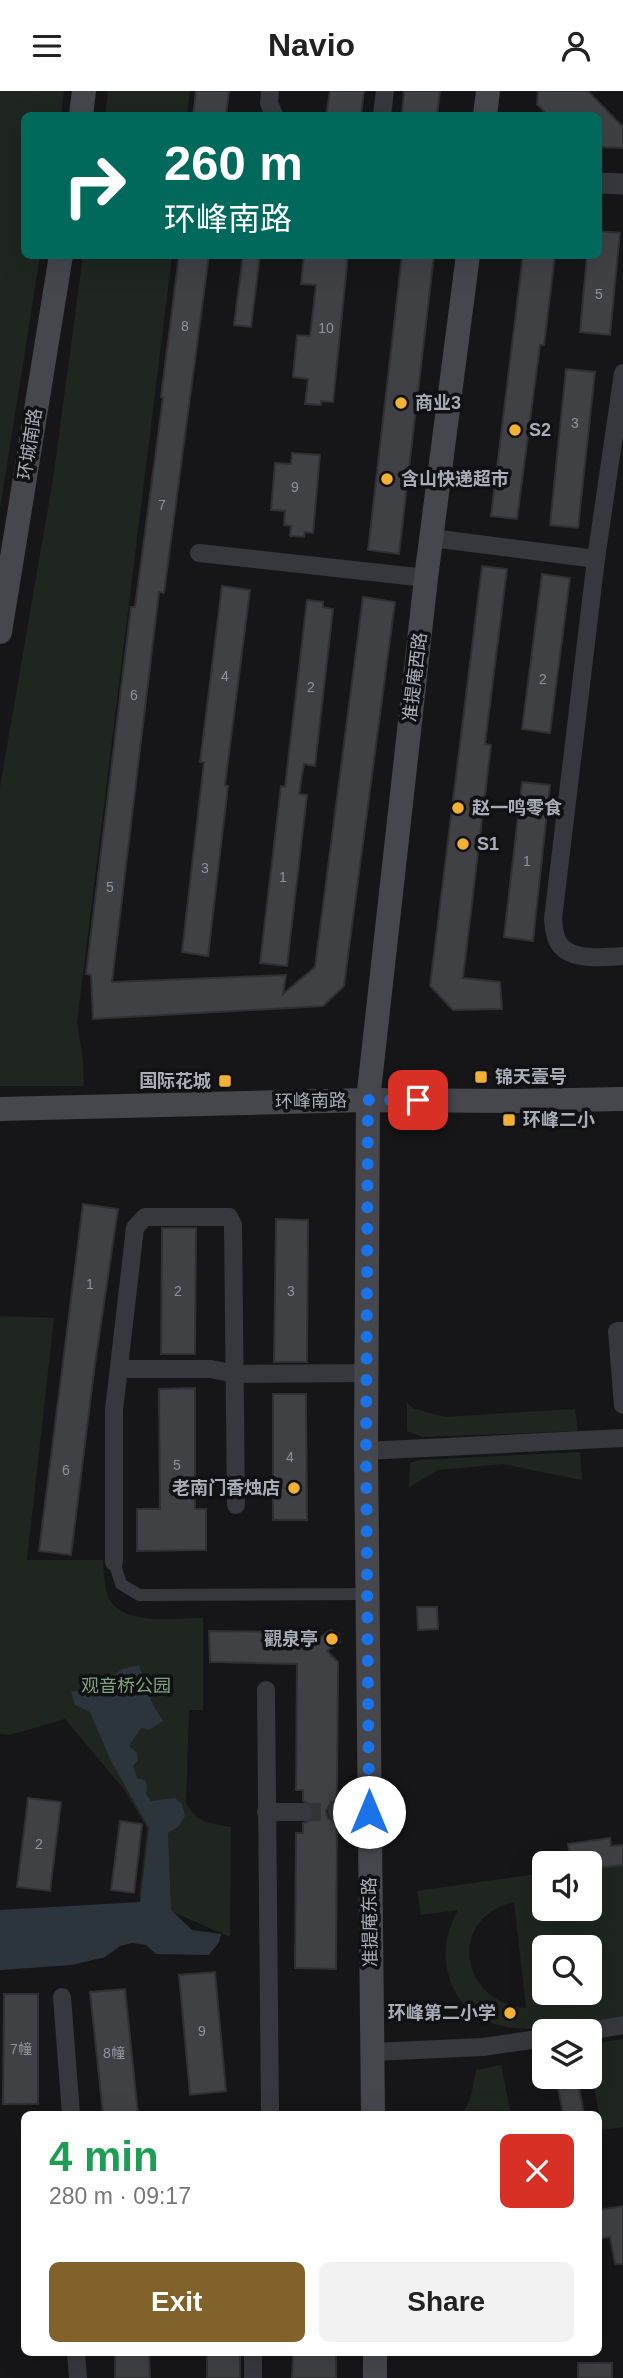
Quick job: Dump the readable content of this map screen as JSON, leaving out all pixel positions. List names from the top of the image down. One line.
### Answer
{"streets":{"main road":["环城南路","准提庵西路","环峰南路","准提庵东路"]},"crossings":[["准提庵西路","环峰南路"],["准提庵西路","准提庵东路"],["环峰南路","准提庵东路"]],"parks":["观音桥公园"],"places":{"other":["商业3","S2","含山快递超市","赵一鸣零食","S1","老南门香烛店","觀泉亭","环峰第二小学"],"transit":["锦天壹号","国际花城","环峰二小"]},"house_numbers":["5","8","10","3","9","7","4","2","2","6","1","3","1","5","1","2","3","4","5","6","2","9","7幢","8幢"],"page":{"header":"Navio","turn":["260 m","环峰南路"],"heading":["4 min","280 m · 09:17"],"buttons":["Exit","Share"]}}
